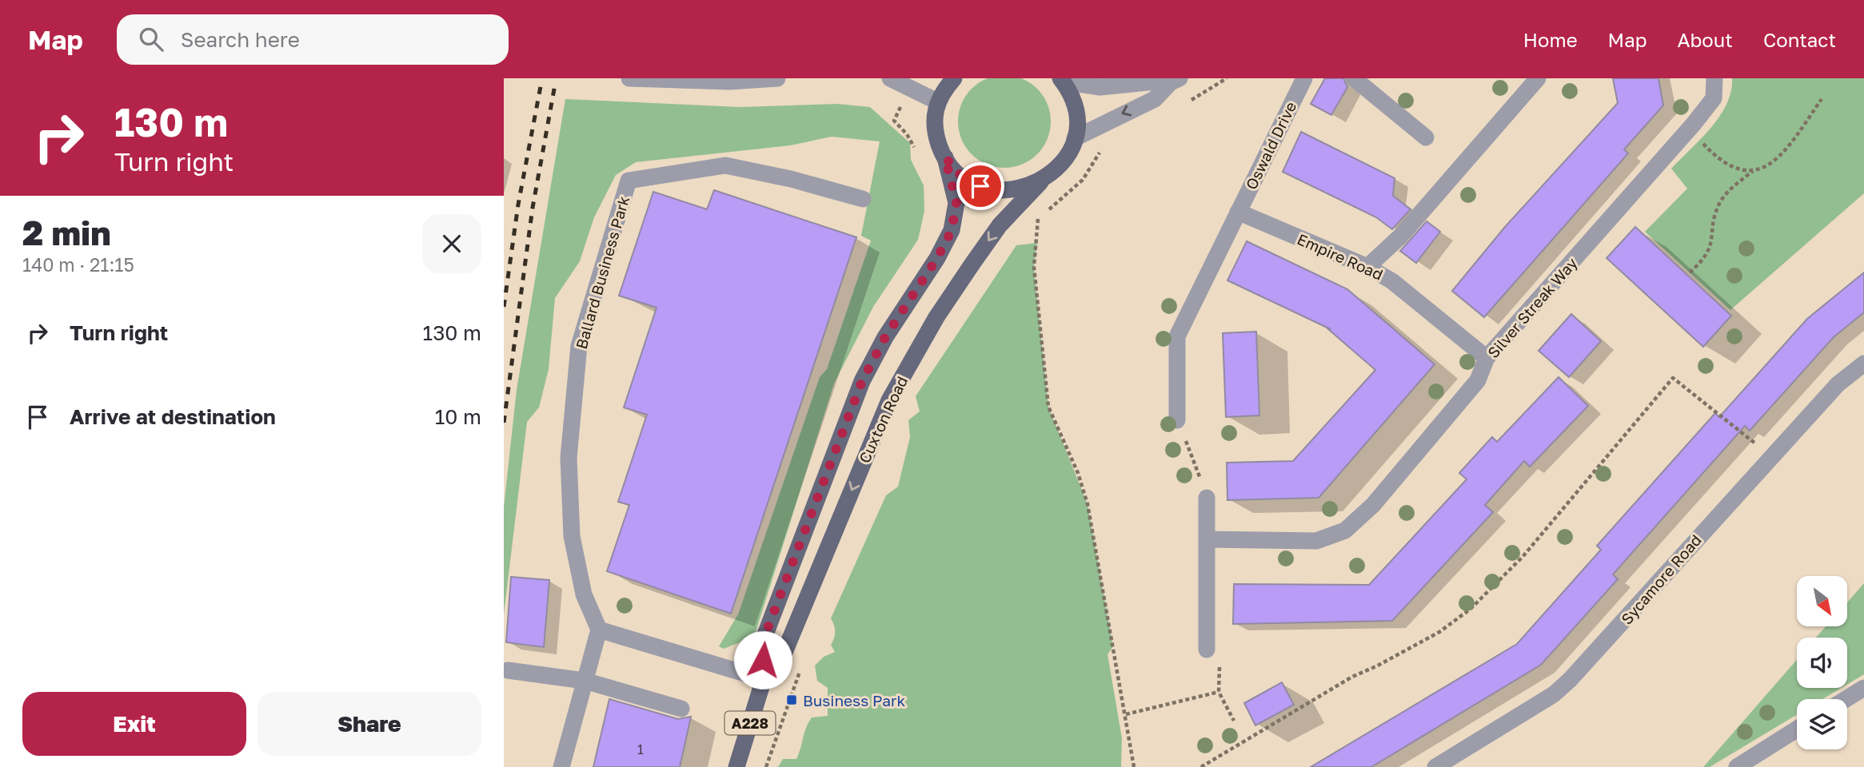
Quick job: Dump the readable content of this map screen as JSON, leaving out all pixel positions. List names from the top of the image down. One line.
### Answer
{"streets":{"main road":["Cuxton Road","A228"],"street":["Oswald Drive","Empire Road","Ballard Business Park","Silver Streak Way","Sycamore Road"]},"crossings":[["Oswald Drive","Empire Road"],["Empire Road","Silver Streak Way"]],"places":{"transit":["Business Park"]},"house_numbers":["1"],"north":"bottom right","page":{"header":"Map","search":"Search here","nav":["Home","Map","About","Contact"],"turn":["130 m","Turn right"],"heading":["2 min","140 m · 21:15"],"list":[{"name":"Turn right","value":"130 m"},{"name":"Arrive at destination","value":"10 m"}],"buttons":["Exit","Share"]}}
